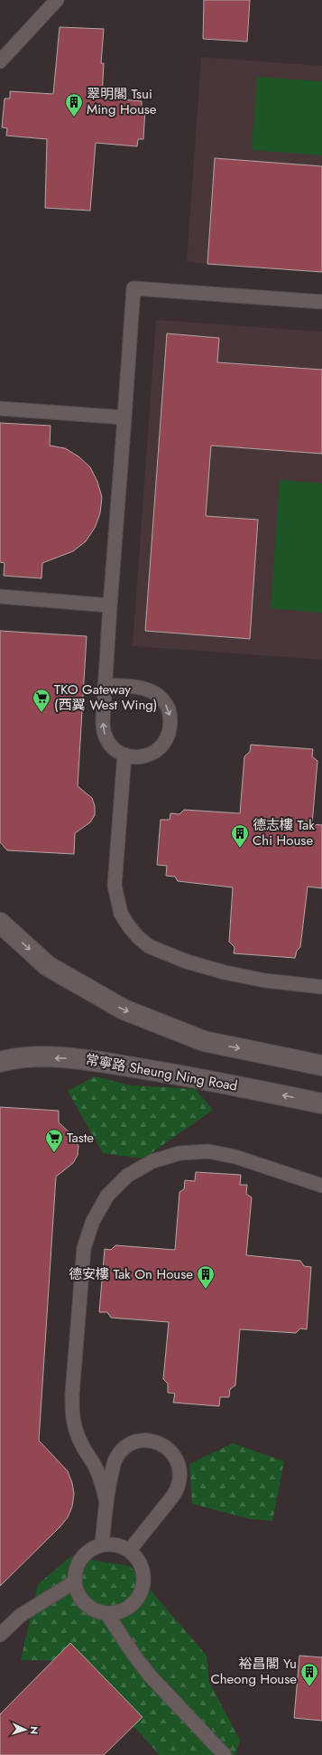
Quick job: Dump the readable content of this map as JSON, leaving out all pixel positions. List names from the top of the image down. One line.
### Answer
{"streets":{"street":["常寧路 Sheung Ning Road"]},"places":{"building":["翠明閣 Tsui Ming House","德志樓 Tak Chi House","德安樓 Tak On House","裕昌閣 Yu Cheong House"],"supermarket":["TKO Gateway (西翼 West Wing)","Taste"]},"north":"right"}
